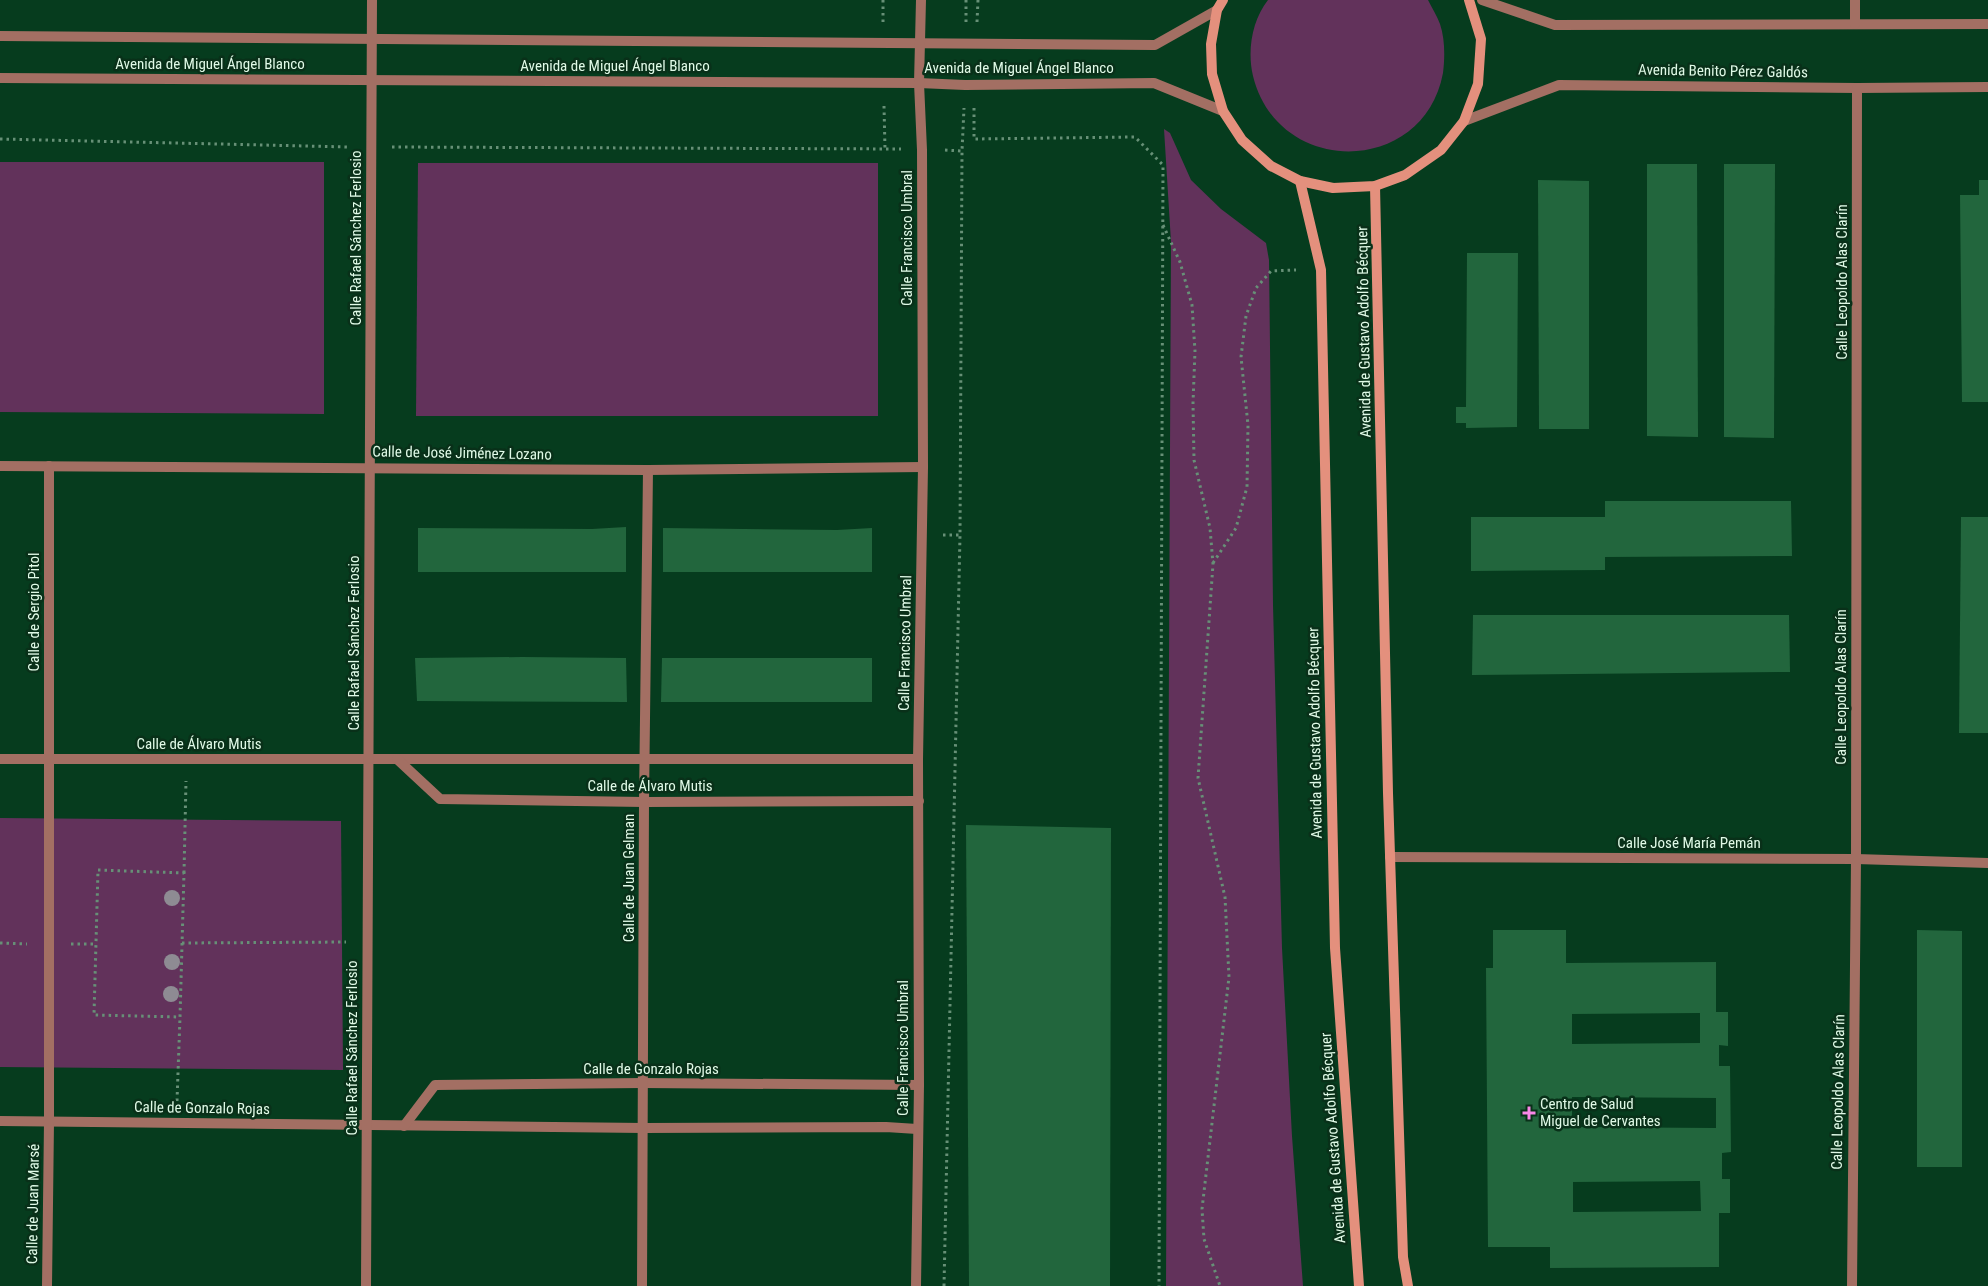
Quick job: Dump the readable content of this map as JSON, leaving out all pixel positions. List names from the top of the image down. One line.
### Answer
{"streets":{"street":["Avenida de Miguel Ángel Blanco","Avenida Benito Pérez Galdós","Calle Rafael Sánchez Ferlosio","Calle Francisco Umbral","Calle Leopoldo Alas Clarín","Avenida de Gustavo Adolfo Bécquer","Calle de José Jiménez Lozano","Calle de Sergio Pitol","Calle de Álvaro Mutis","Calle José María Pemán","Calle de Juan Gelman","Calle de Gonzalo Rojas","Calle de Juan Marsé"]},"crossings":[["Avenida de Miguel Ángel Blanco","Calle Rafael Sánchez Ferlosio"],["Avenida de Miguel Ángel Blanco","Calle Francisco Umbral"],["Avenida Benito Pérez Galdós","Calle Leopoldo Alas Clarín"],["Calle Rafael Sánchez Ferlosio","Calle de José Jiménez Lozano"],["Calle Rafael Sánchez Ferlosio","Calle de Álvaro Mutis"],["Calle Rafael Sánchez Ferlosio","Calle de Gonzalo Rojas"],["Calle Francisco Umbral","Calle de José Jiménez Lozano"],["Calle Francisco Umbral","Calle de Álvaro Mutis"],["Calle Francisco Umbral","Calle de Gonzalo Rojas"],["Calle Leopoldo Alas Clarín","Calle José María Pemán"],["Avenida de Gustavo Adolfo Bécquer","Calle José María Pemán"],["Calle de José Jiménez Lozano","Calle de Sergio Pitol"],["Calle de José Jiménez Lozano","Calle de Juan Gelman"],["Calle de Sergio Pitol","Calle de Álvaro Mutis"],["Calle de Sergio Pitol","Calle de Gonzalo Rojas"],["Calle de Sergio Pitol","Calle de Juan Marsé"],["Calle de Álvaro Mutis","Calle de Juan Gelman"],["Calle de Juan Gelman","Calle de Gonzalo Rojas"],["Calle de Gonzalo Rojas","Calle de Juan Marsé"]],"places":{"health":["Centro de Salud Miguel de Cervantes"]}}
